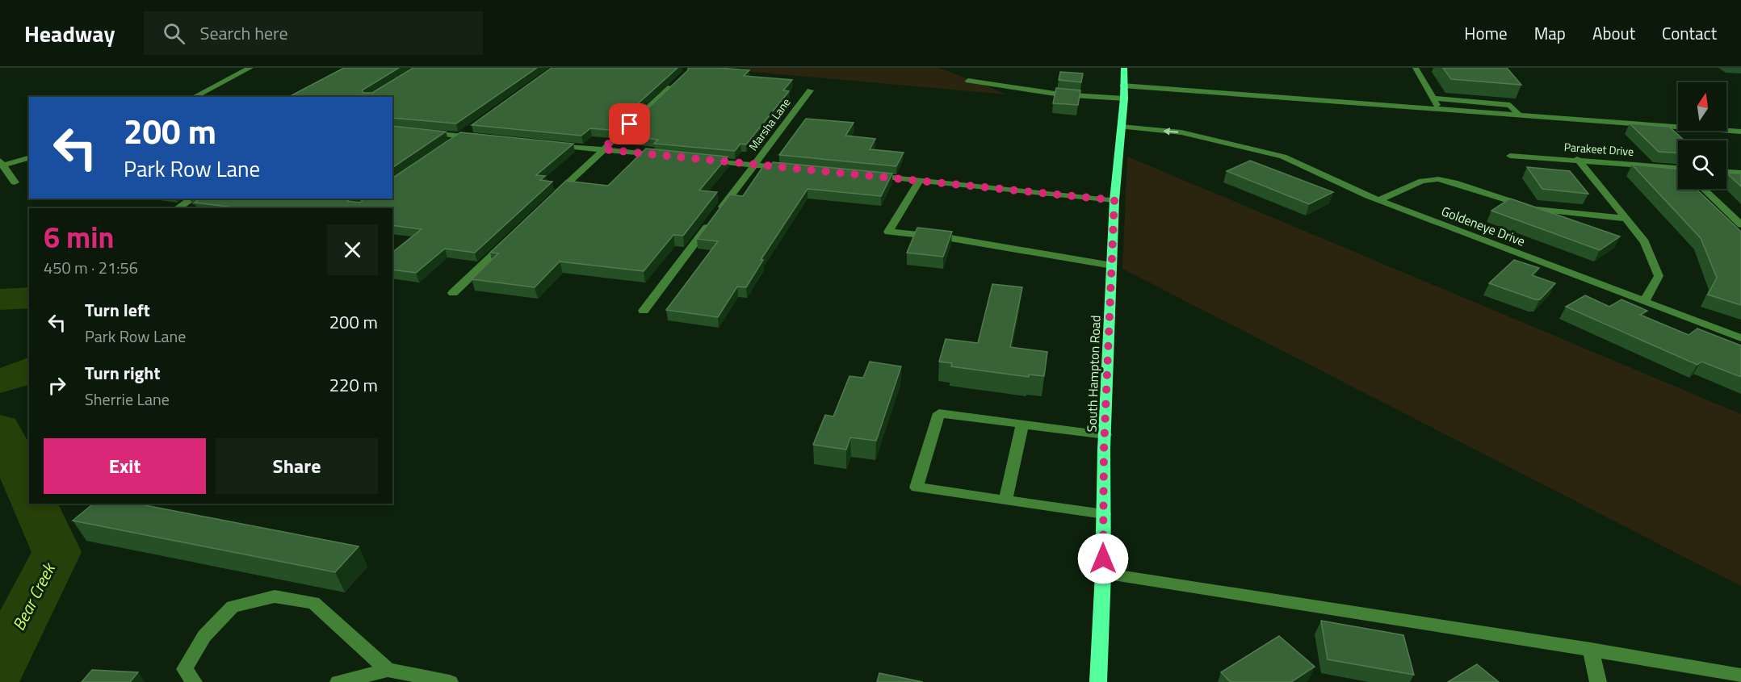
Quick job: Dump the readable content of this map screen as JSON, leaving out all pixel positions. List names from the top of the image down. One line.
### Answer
{"streets":{"main road":["South Hampton Road"],"street":["Marsha Lane","Parakeet Drive","Goldeneye Drive"]},"crossings":[["Goldeneye Drive","South Hampton Road"]],"water":["Bear Creek"],"north":"top","page":{"header":"Headway","search":"Search here","nav":["Home","Map","About","Contact"],"turn":["200 m","Park Row Lane"],"heading":["6 min","450 m · 21:56"],"list":[{"name":"Turn left","note":"Park Row Lane","value":"200 m"},{"name":"Turn right","note":"Sherrie Lane","value":"220 m"}],"buttons":["Exit","Share"]}}
